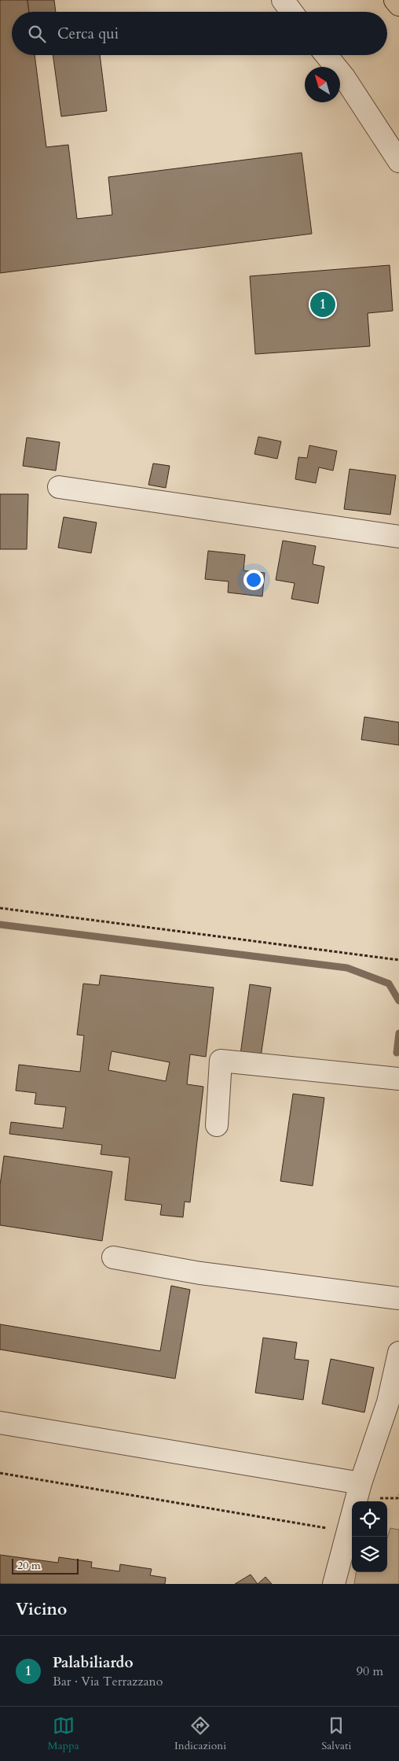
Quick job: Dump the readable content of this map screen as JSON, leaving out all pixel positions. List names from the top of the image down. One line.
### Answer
{"scale_bar":"20 m","north":"top left","page":{"search":"Cerca qui","pins":"1","scale":"20 m","heading":"Vicino","list":[{"mark":"1","name":"Palabiliardo","note":"Bar · Via Terrazzano","value":"90 m"}],"nav":["Mappa","Indicazioni","Salvati"]}}
